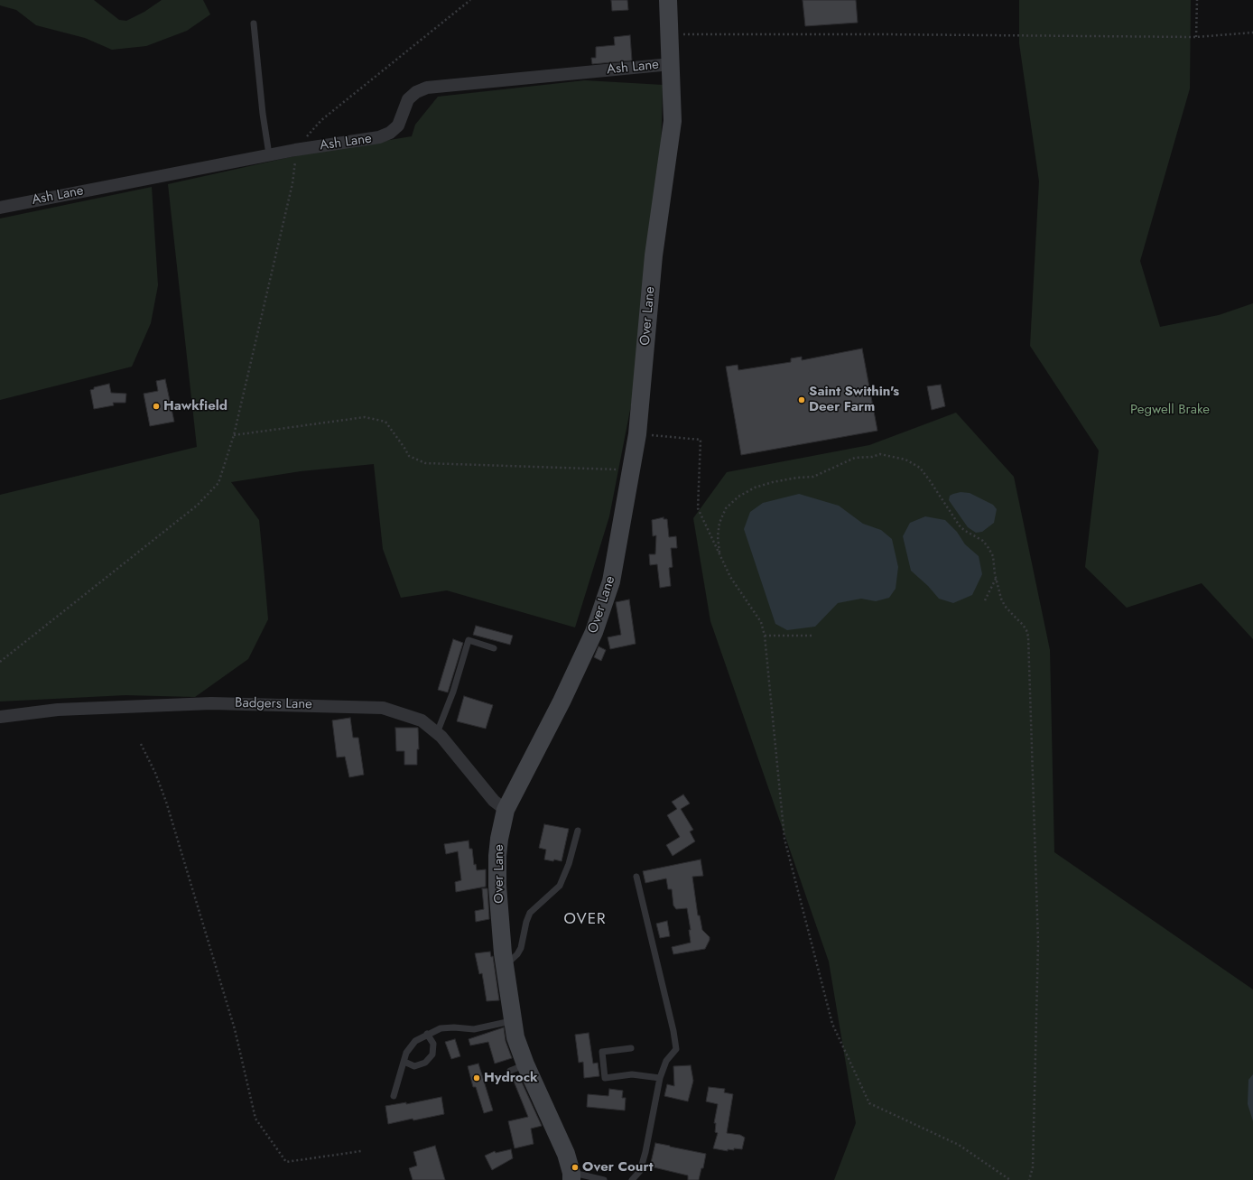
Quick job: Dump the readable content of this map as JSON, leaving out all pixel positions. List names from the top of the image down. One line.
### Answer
{"streets":{"street":["Ash Lane","Over Lane","Badgers Lane"]},"crossings":[["Ash Lane","Over Lane"],["Over Lane","Badgers Lane"]],"districts":["OVER"],"parks":["Pegwell Brake"],"places":["Saint Swithin's Deer Farm","Hawkfield","Hydrock","Over Court"]}
